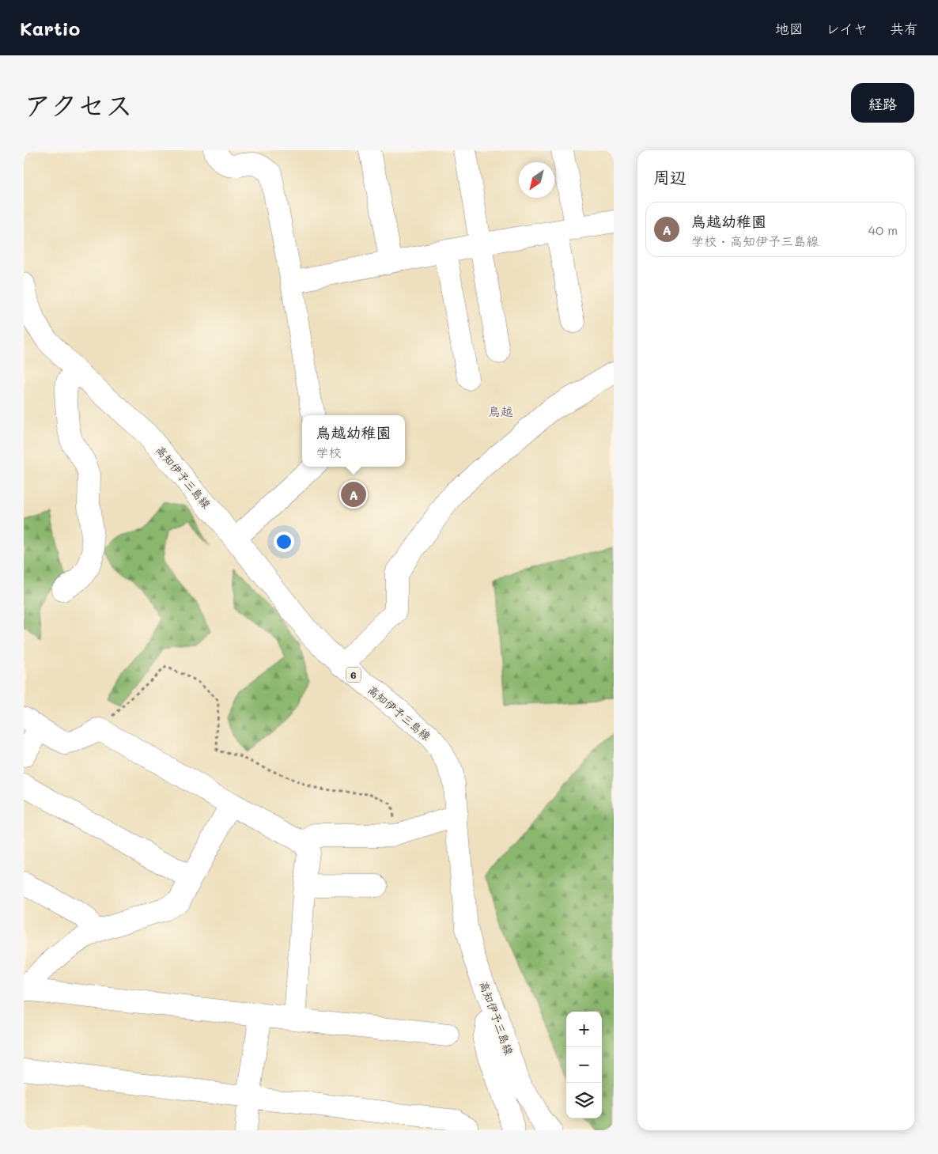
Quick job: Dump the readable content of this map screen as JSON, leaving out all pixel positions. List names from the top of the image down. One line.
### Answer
{"streets":{"street":["高知伊予三島線","6"]},"districts":["鳥越"],"north":"bottom left","page":{"header":"Kartio","nav":["地図","レイヤ","共有"],"title":"アクセス","buttons":"経路","heading":"周辺","list":[{"mark":"A","name":"鳥越幼稚園","note":"学校 · 高知伊予三島線","value":"40 m"}],"popup":["鳥越幼稚園","学校"],"pins":"A","map_buttons":["+","−"]}}
